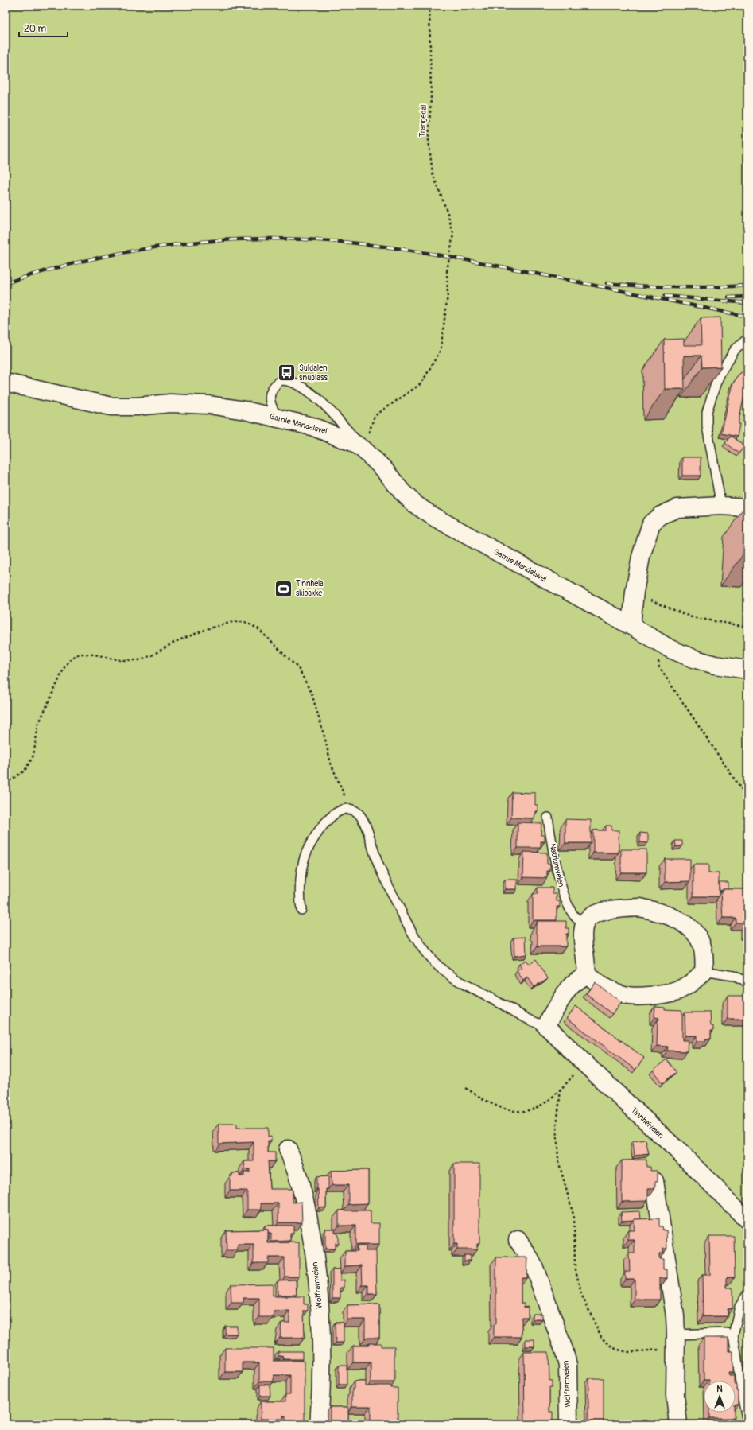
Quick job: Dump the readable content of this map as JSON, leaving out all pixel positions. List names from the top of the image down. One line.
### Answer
{"streets":{"street":["Gamle Mandalsvei","Tinnheiveien","Wolframveien"],"lane":["Natriumveien"],"path":["Trangedal"]},"crossings":[["Trangedal","Gamle Mandalsvei"]],"places":{"bus stop":["Suldalen snuplass"],"sports":["Tinnheia skibakke"]},"scale_bar":"20 m","north":"top"}
